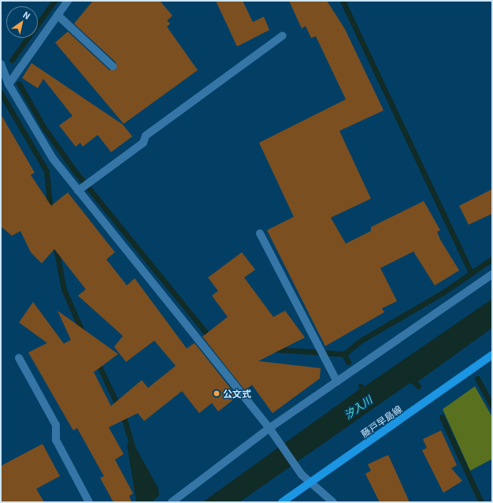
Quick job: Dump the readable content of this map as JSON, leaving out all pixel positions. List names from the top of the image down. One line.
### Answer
{"streets":{"main road":["藤戸早島線"]},"water":["汐入川"],"places":["公文式"],"north":"top right"}
